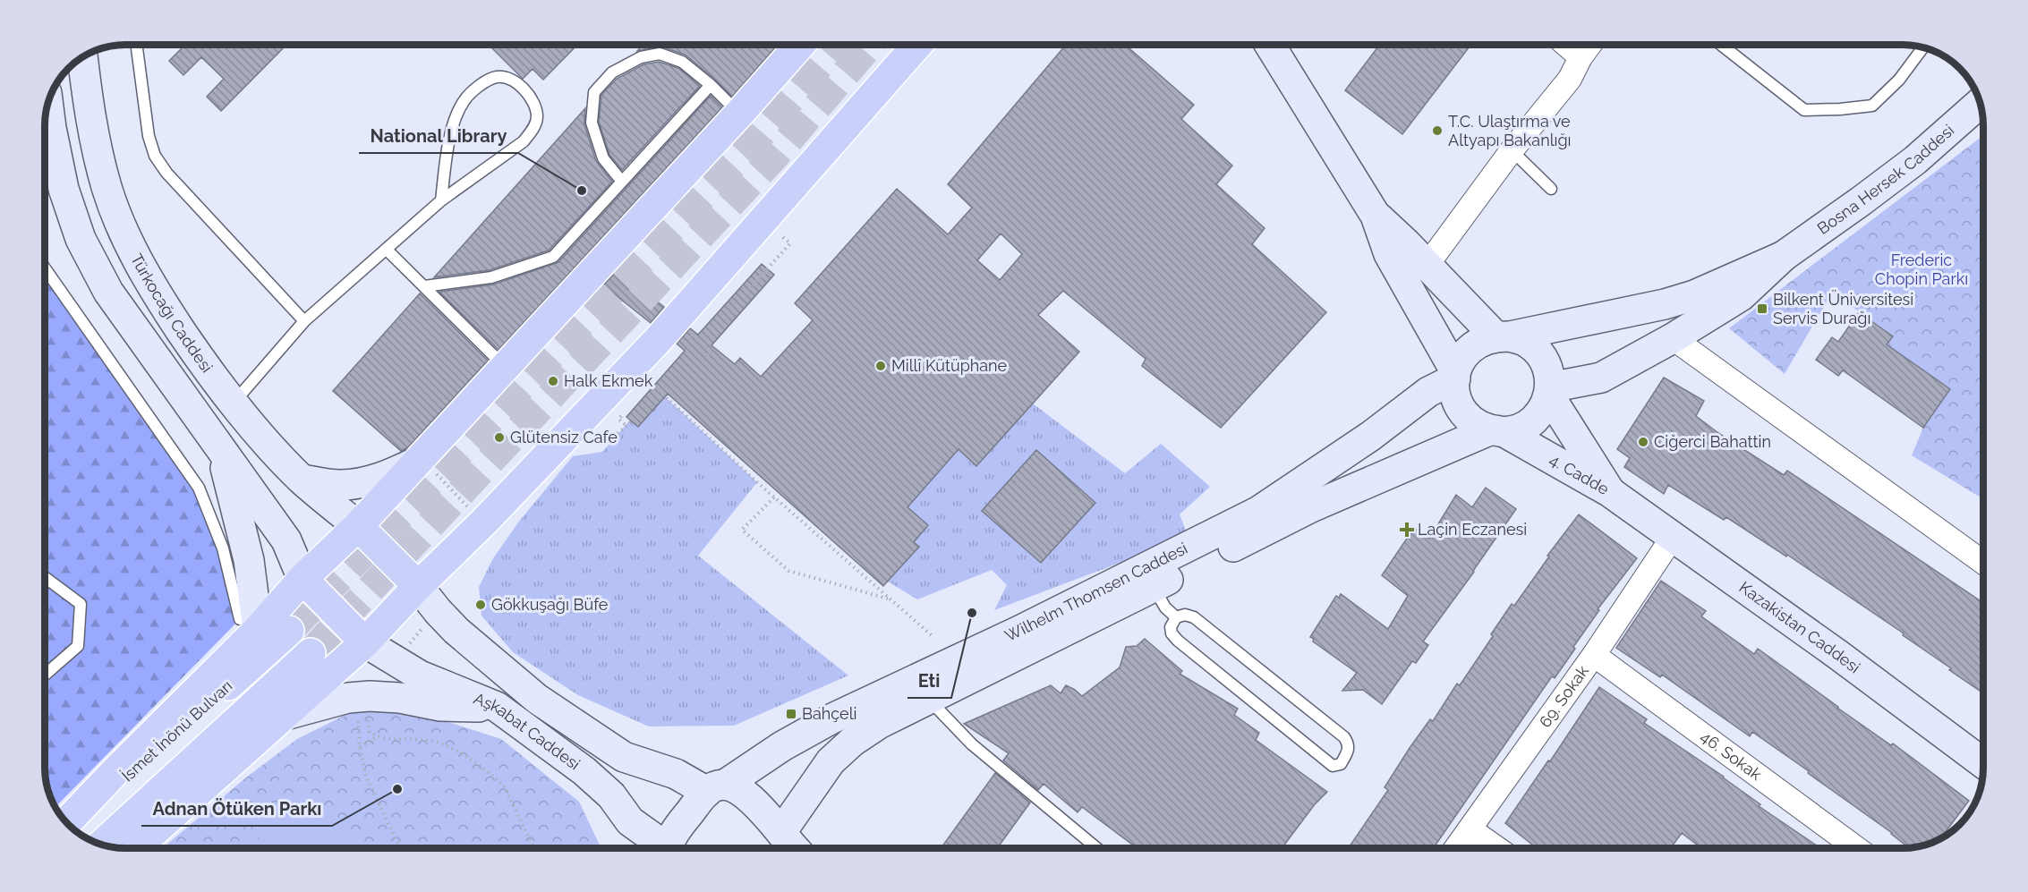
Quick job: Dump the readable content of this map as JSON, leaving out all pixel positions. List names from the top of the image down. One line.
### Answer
{"streets":{"main road":["Bosna Hersek Caddesi","Türkocağı Caddesi","4. Cadde","Wilhelm Thomsen Caddesi","Kazakistan Caddesi","İsmet İnönü Bulvarı","Aşkabat Caddesi"],"street":["69. Sokak","46. Sokak"]},"crossings":[["4. Cadde","Wilhelm Thomsen Caddesi"],["4. Cadde","Kazakistan Caddesi"],["Kazakistan Caddesi","69. Sokak"],["69. Sokak","46. Sokak"]],"parks":["Frederic Chopin Parkı"],"places":{"other":["T.C. Ulaştırma ve Altyapı Bakanlığı","National Library","Millî Kütüphane","Halk Ekmek","Glütensiz Cafe","Ciğerci Bahattin","Gökkuşağı Büfe","Eti","Adnan Ötüken Parkı"],"transit":["Bilkent Üniversitesi Servis Durağı","Bahçeli"],"health":["Laçin Eczanesi"]}}
